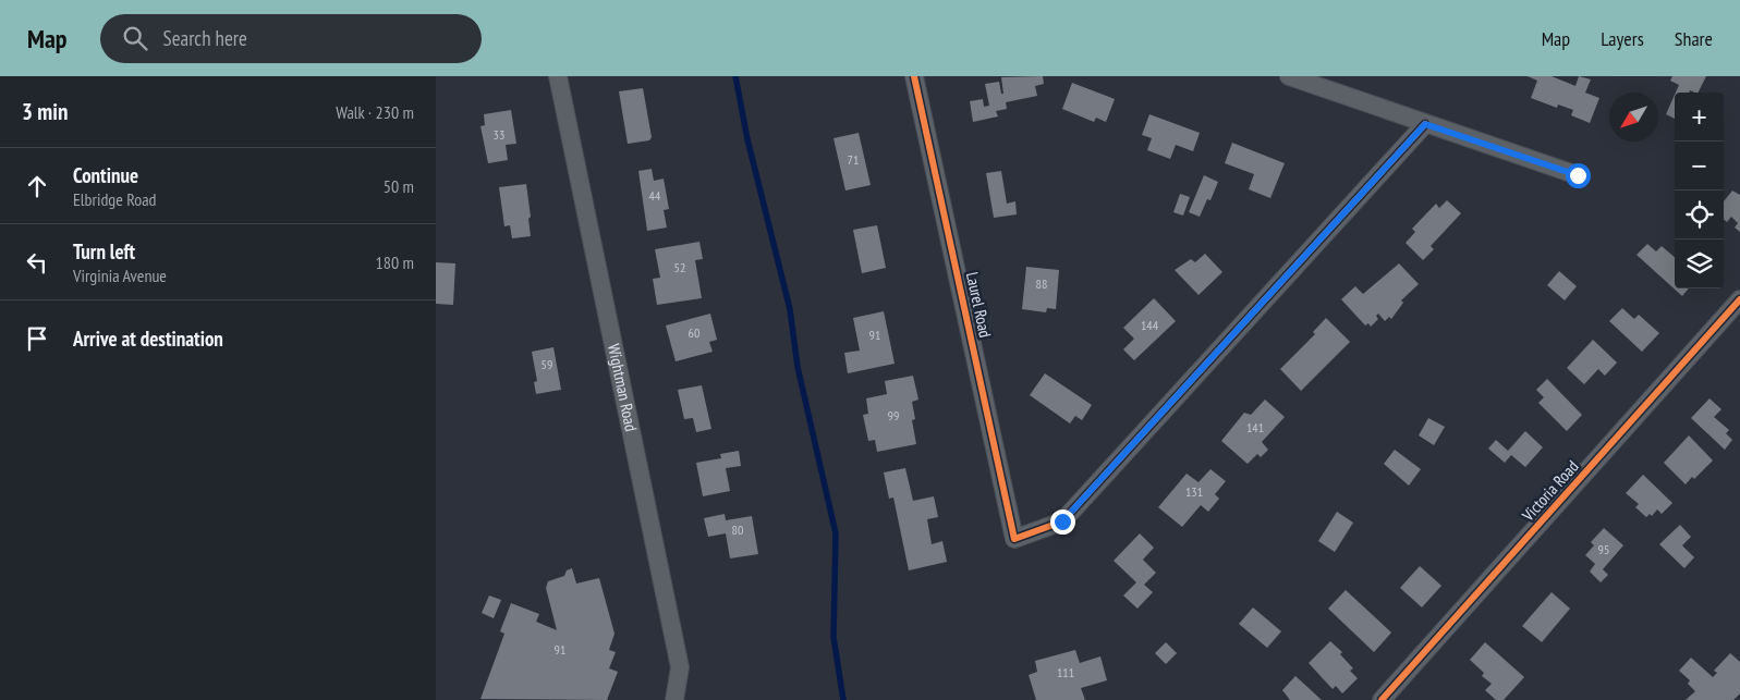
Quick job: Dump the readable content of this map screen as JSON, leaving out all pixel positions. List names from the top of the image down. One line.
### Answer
{"streets":{"street":["Laurel Road","Wightman Road","Victoria Road"]},"house_numbers":["33","71","44","52","88","144","60","91","59","99","141","131","80","95","91","111"],"north":"bottom left","page":{"header":"Map","search":"Search here","nav":["Map","Layers","Share"],"heading":["3 min","Walk · 230 m"],"map_buttons":["+","−"],"list":[["Continue","Elbridge Road","50 m"],["Turn left","Virginia Avenue","180 m"],"Arrive at destination"]}}
